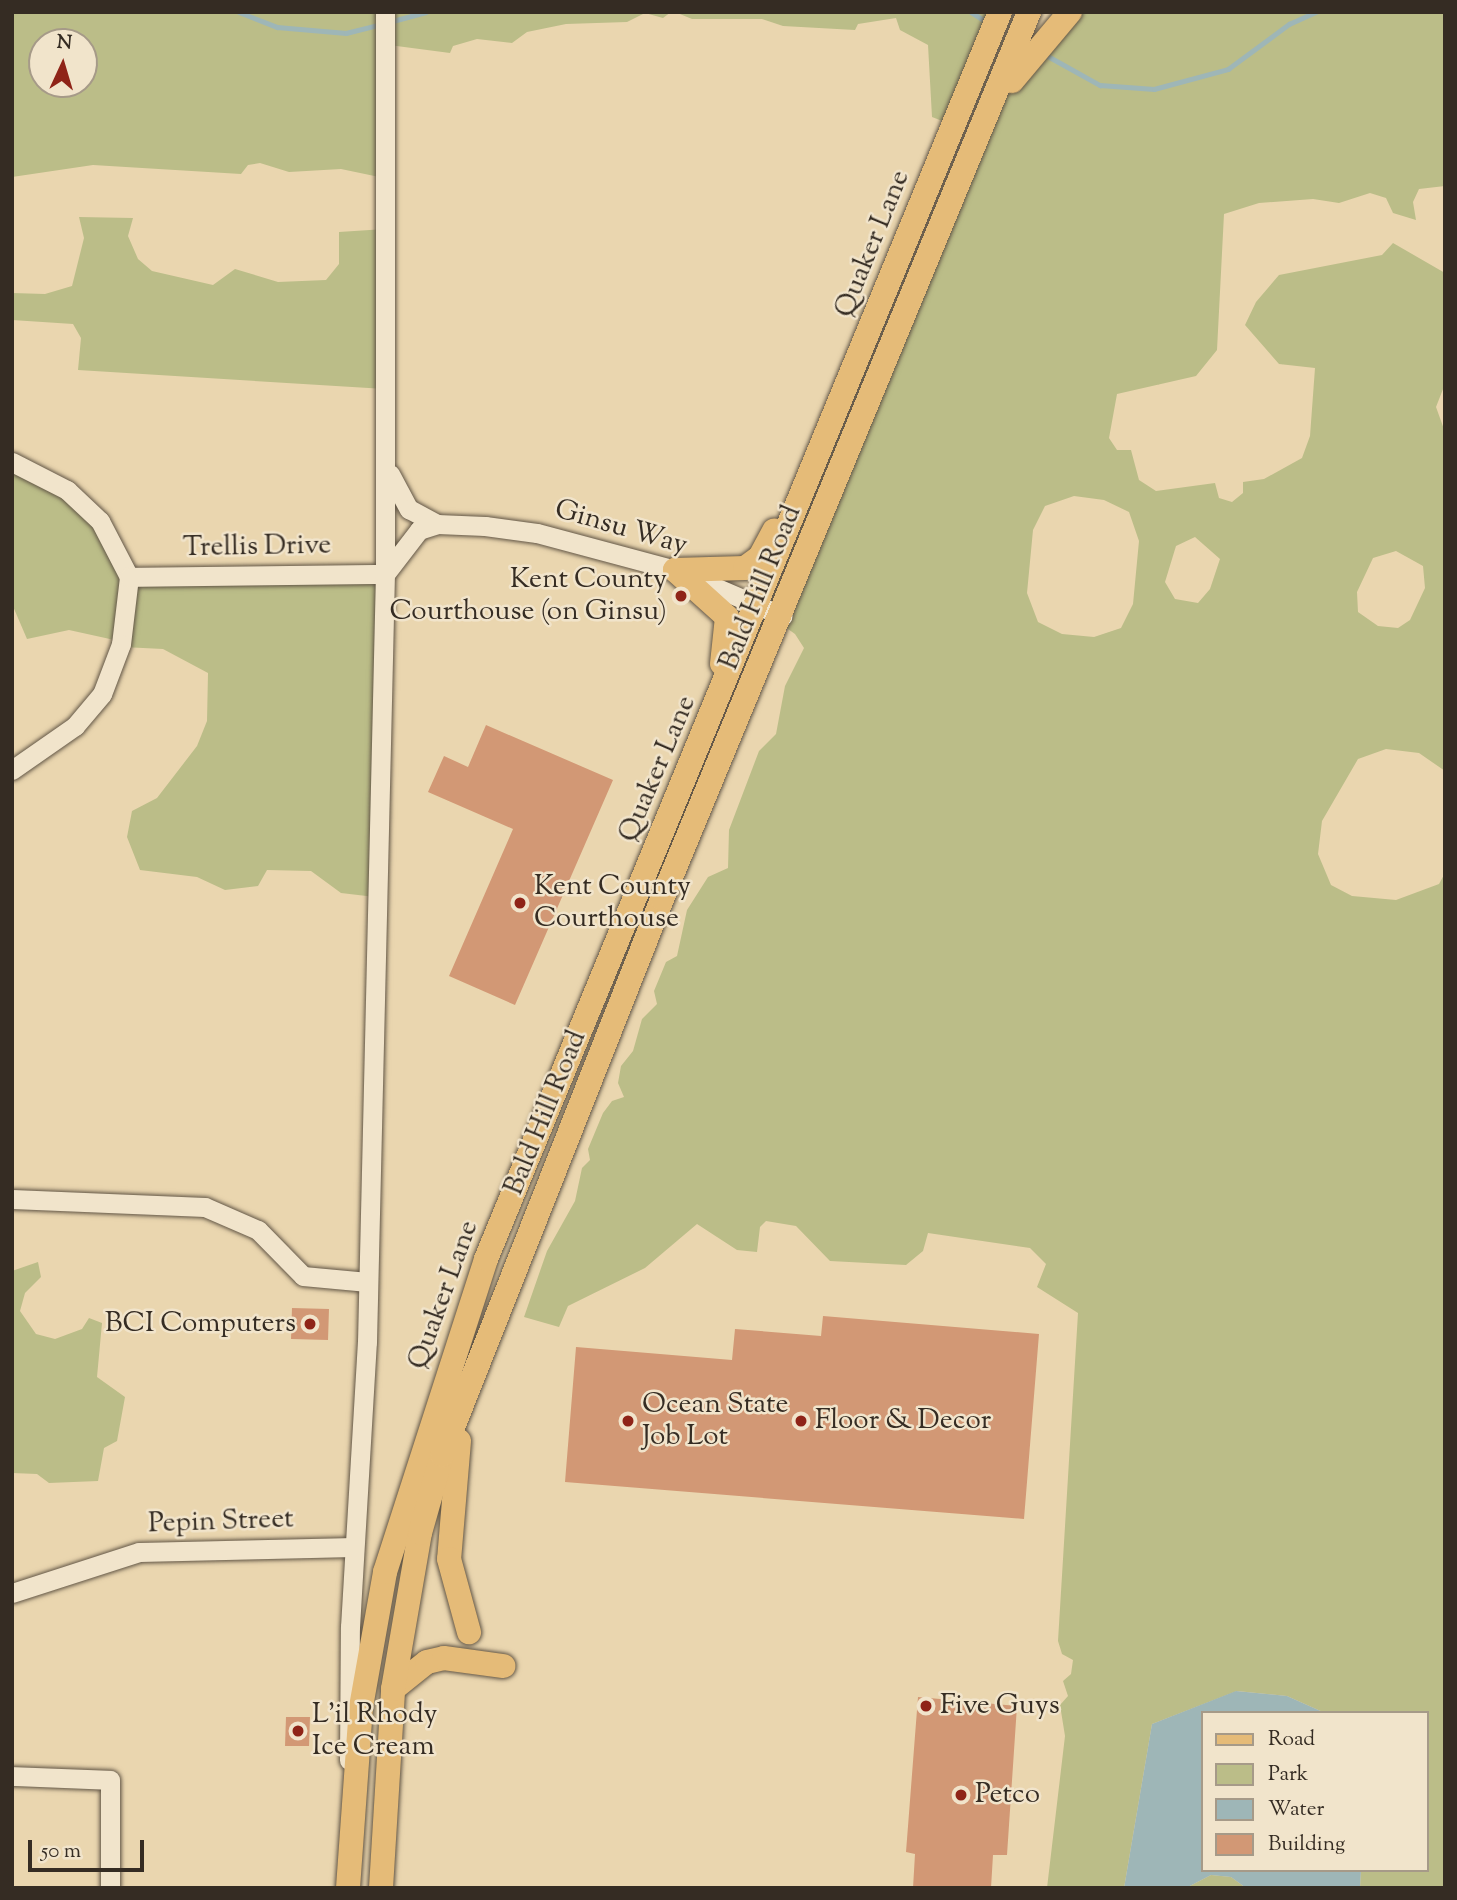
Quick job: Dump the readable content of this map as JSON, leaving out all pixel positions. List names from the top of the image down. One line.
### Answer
{"streets":{"main road":["Quaker Lane","Bald Hill Road"],"street":["Ginsu Way","Trellis Drive","Pepin Street"]},"crossings":[["Quaker Lane","Ginsu Way"],["Quaker Lane","Trellis Drive"],["Quaker Lane","Pepin Street"],["Ginsu Way","Bald Hill Road"]],"places":["Kent County Courthouse (on Ginsu)","Kent County Courthouse","BCI Computers","Ocean State Job Lot","Floor & Decor","Five Guys","L'il Rhody Ice Cream","Petco"],"legend":["Road","Park","Water","Building"],"scale_bar":"50 m","north":"top"}
